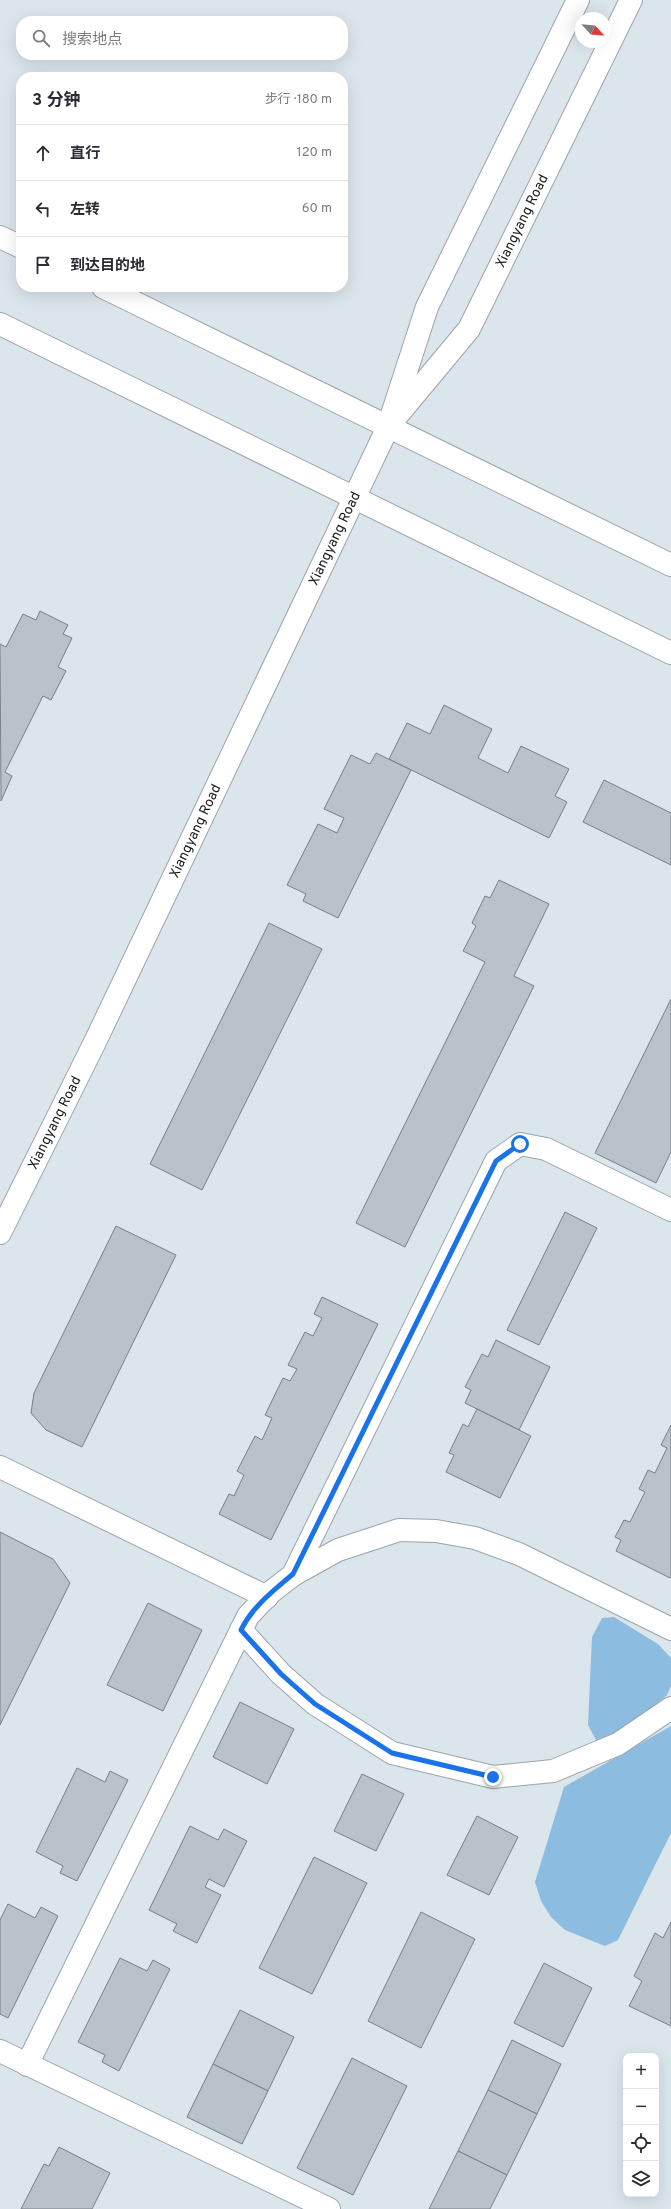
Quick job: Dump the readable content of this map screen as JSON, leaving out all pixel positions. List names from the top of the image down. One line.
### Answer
{"streets":{"street":["Xiangyang Road"]},"north":"bottom right","page":{"search":"搜索地点","heading":["3 分钟","步行 · 180 m"],"list":[["直行","120 m"],["左转","60 m"],"到达目的地"],"map_buttons":["+","−"]}}
